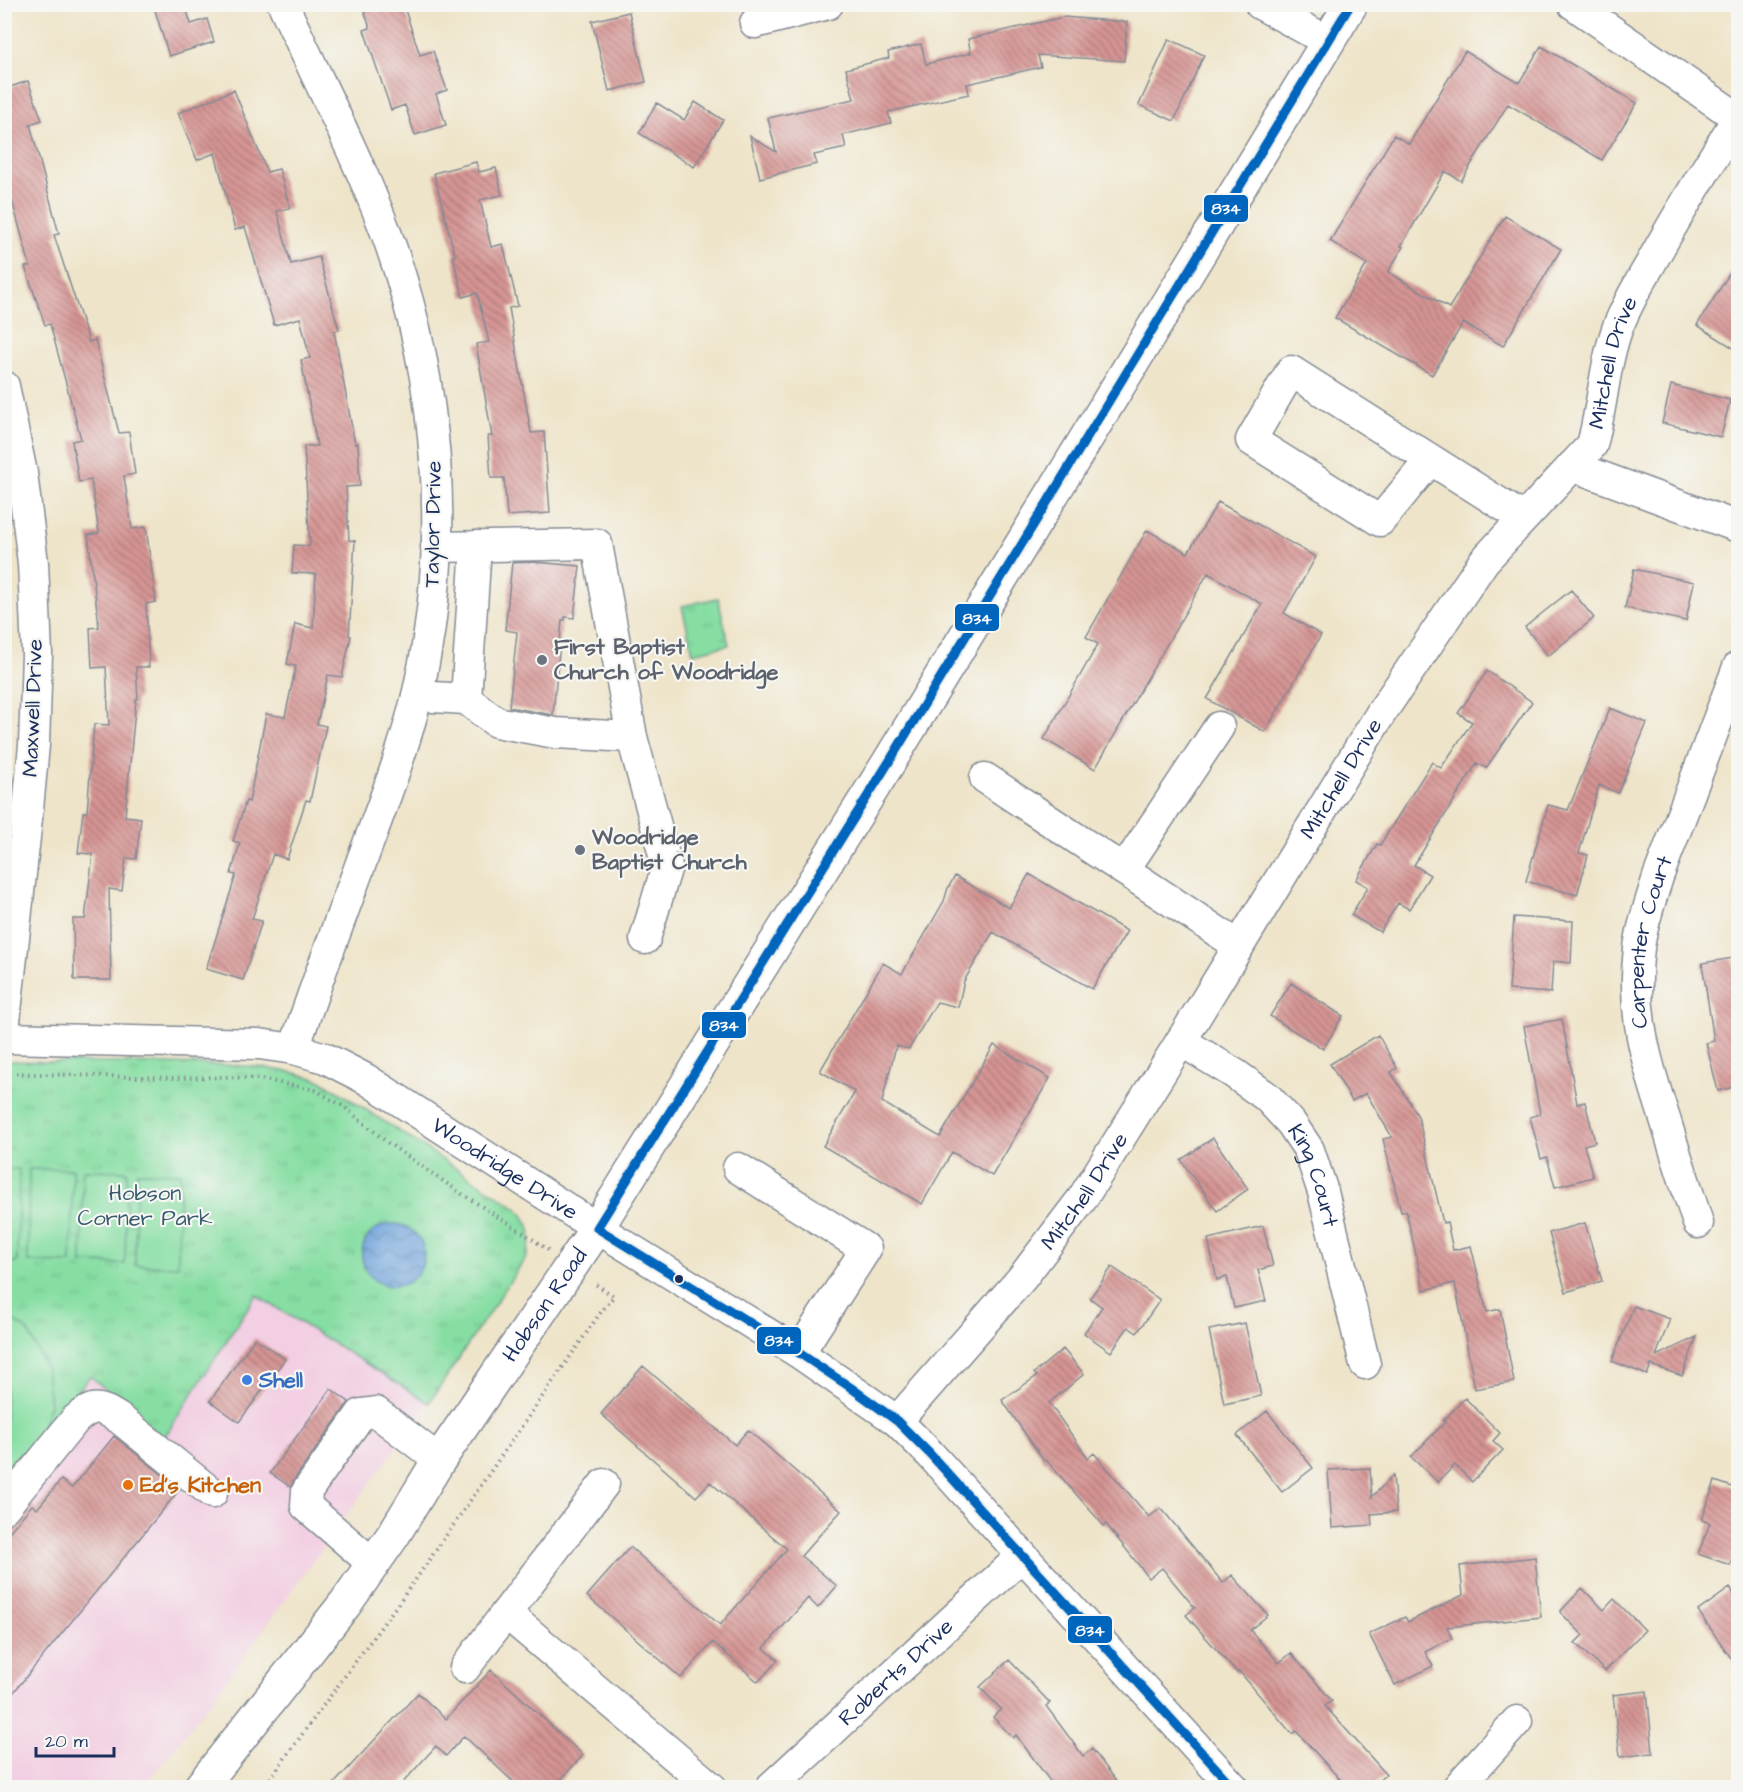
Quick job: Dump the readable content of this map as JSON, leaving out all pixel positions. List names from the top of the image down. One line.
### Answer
{"streets":{"main road":["Hobson Road"],"street":["Mitchell Drive","Taylor Drive","Maxwell Drive","Carpenter Court","Woodridge Drive","King Court","Roberts Drive"]},"crossings":[["Mitchell Drive","Woodridge Drive"],["Mitchell Drive","King Court"],["Taylor Drive","Woodridge Drive"],["Woodridge Drive","Hobson Road"],["Woodridge Drive","Roberts Drive"]],"parks":["Hobson Corner Park"],"places":["First Baptist Church of Woodridge","Woodridge Baptist Church","Shell","Ed's Kitchen"],"lines":["transit line 834"],"scale_bar":"20 m"}
